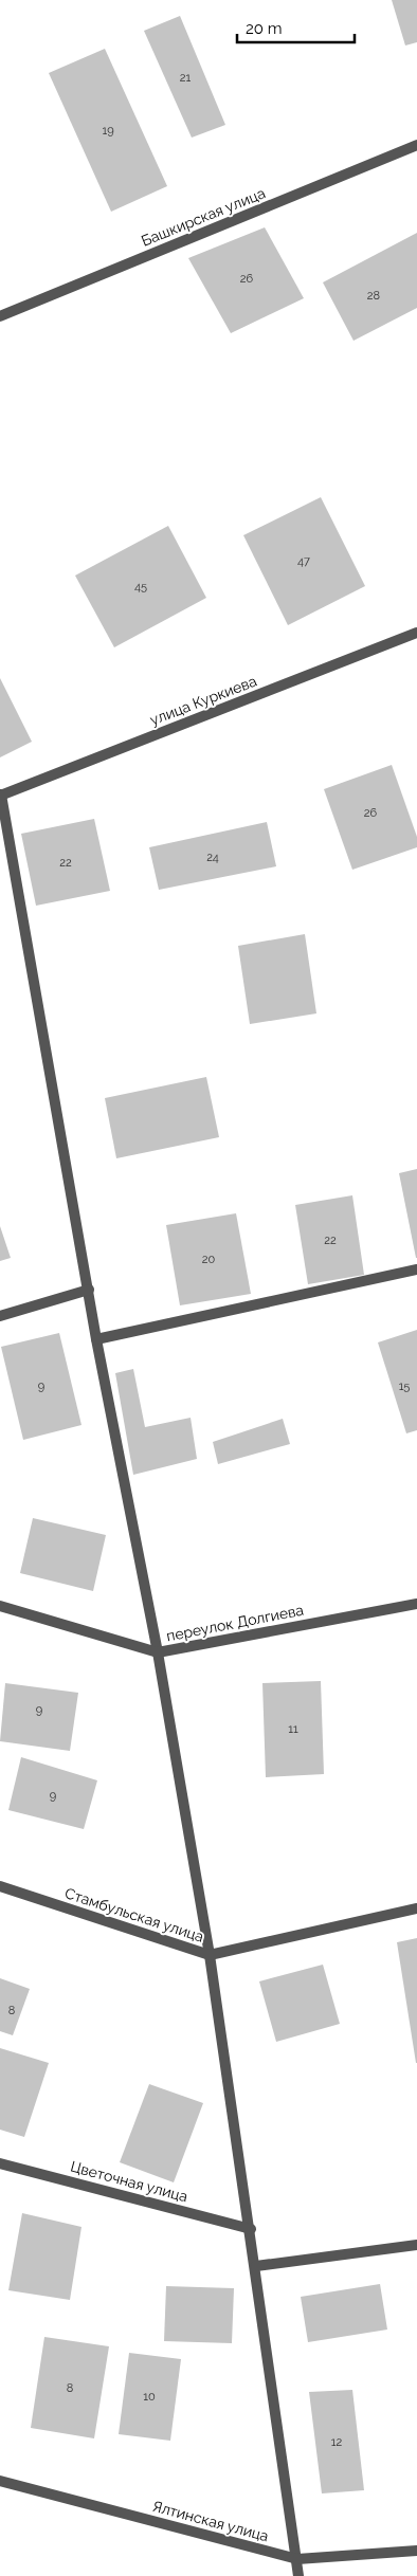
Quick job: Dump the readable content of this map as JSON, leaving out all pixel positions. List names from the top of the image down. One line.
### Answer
{"streets":{"street":["Башкирская улица","улица Куркиева","переулок Долгиева","Стамбульская улица","Цветочная улица","Ялтинская улица"]},"house_numbers":["21","19","26","28","47","45","26","24","22","22","20","9","15","9","11","9","8","8","10","12"],"scale_bar":"20 m"}
